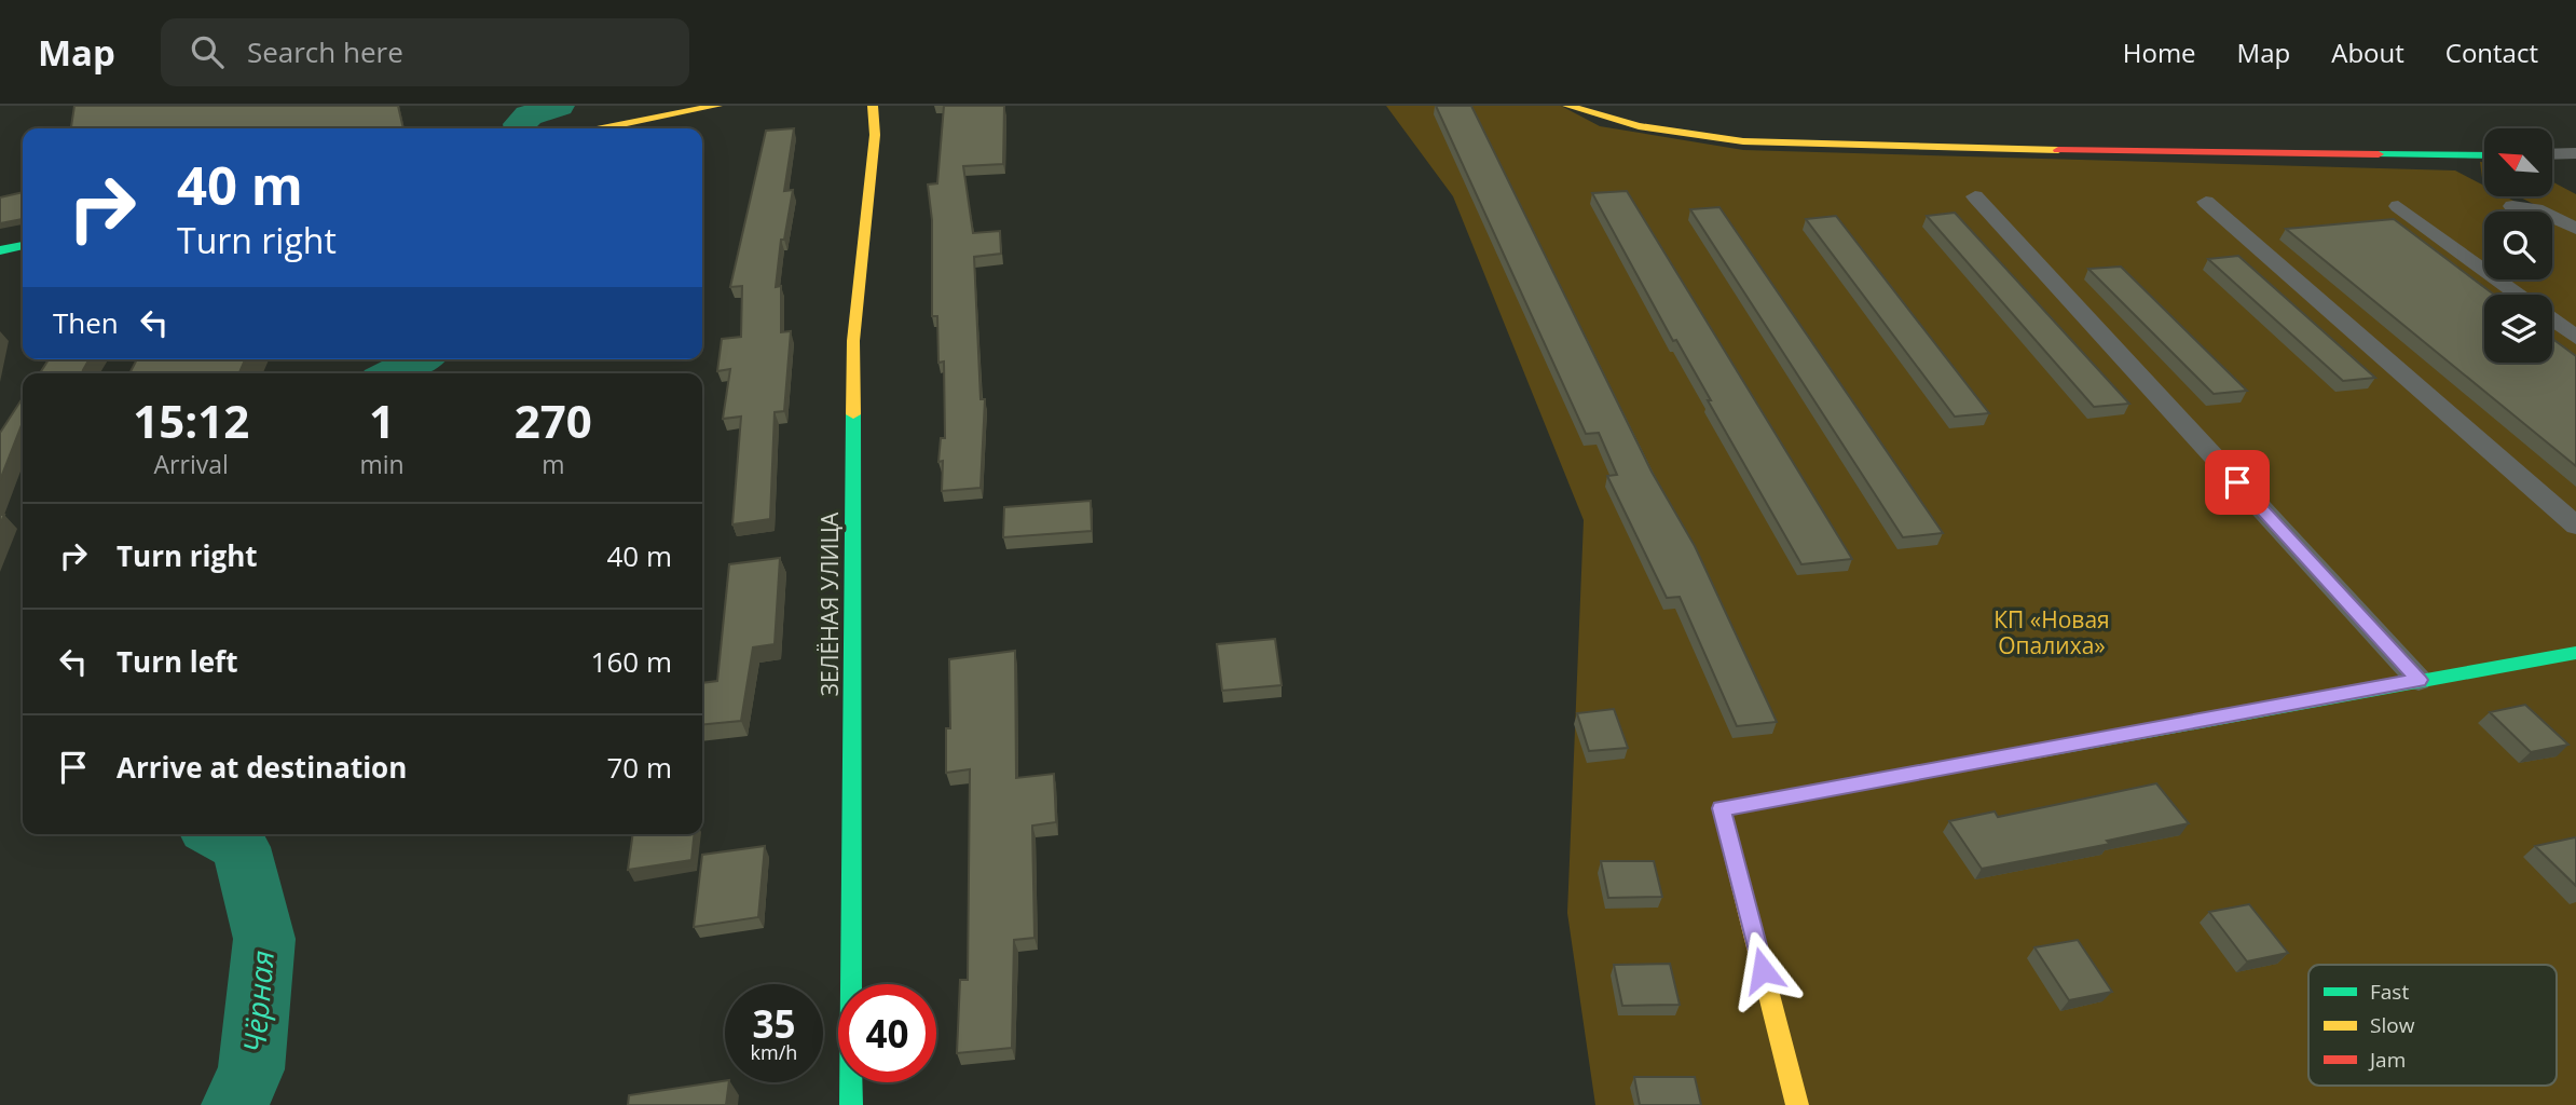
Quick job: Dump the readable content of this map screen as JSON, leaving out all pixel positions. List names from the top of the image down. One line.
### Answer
{"streets":{"street":["ЗЕЛЁНАЯ УЛИЦА"]},"water":["Чёрная"],"parks":["КП «Новая Опалиха»"],"legend":["Fast","Slow","Jam"],"north":"top left","page":{"header":"Map","search":"Search here","nav":["Home","Map","About","Contact"],"turn":["40 m","Turn right"],"then":"Then","eta":["15:12","Arrival","1","min","270","m"],"list":[{"name":"Turn right","value":"40 m"},{"name":"Turn left","value":"160 m"},{"name":"Arrive at destination","value":"70 m"}],"speed":"35 km/h","limit":"40"}}
